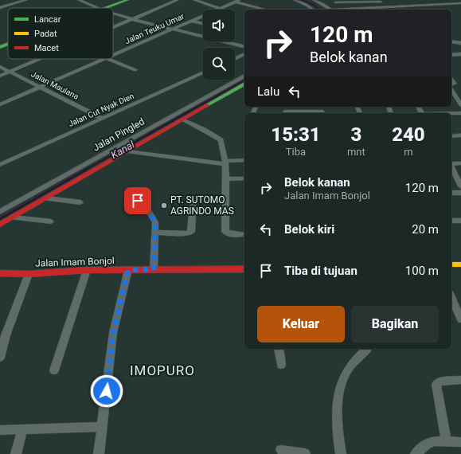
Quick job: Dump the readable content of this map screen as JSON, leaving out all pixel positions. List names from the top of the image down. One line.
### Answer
{"streets":{"main road":["Jalan Imam Bonjol"],"street":["Jalan Teuku Umar","Jalan Maulana","Jalan Cut Nyak Dien","Jalan Pingled"]},"crossings":[["Jalan Teuku Umar","Jalan Maulana"],["Jalan Maulana","Jalan Cut Nyak Dien"]],"districts":["IMOPURO"],"water":["Kanal"],"places":["PT. SUTOMO AGRINDO MAS"],"legend":["Lancar","Padat","Macet"],"page":{"turn":["120 m","Belok kanan"],"then":"Lalu","eta":["15:31","Tiba","3","mnt","240","m"],"list":[{"name":"Belok kanan","note":"Jalan Imam Bonjol","value":"120 m"},{"name":"Belok kiri","value":"20 m"},{"name":"Tiba di tujuan","value":"100 m"}],"buttons":["Keluar","Bagikan"]}}
